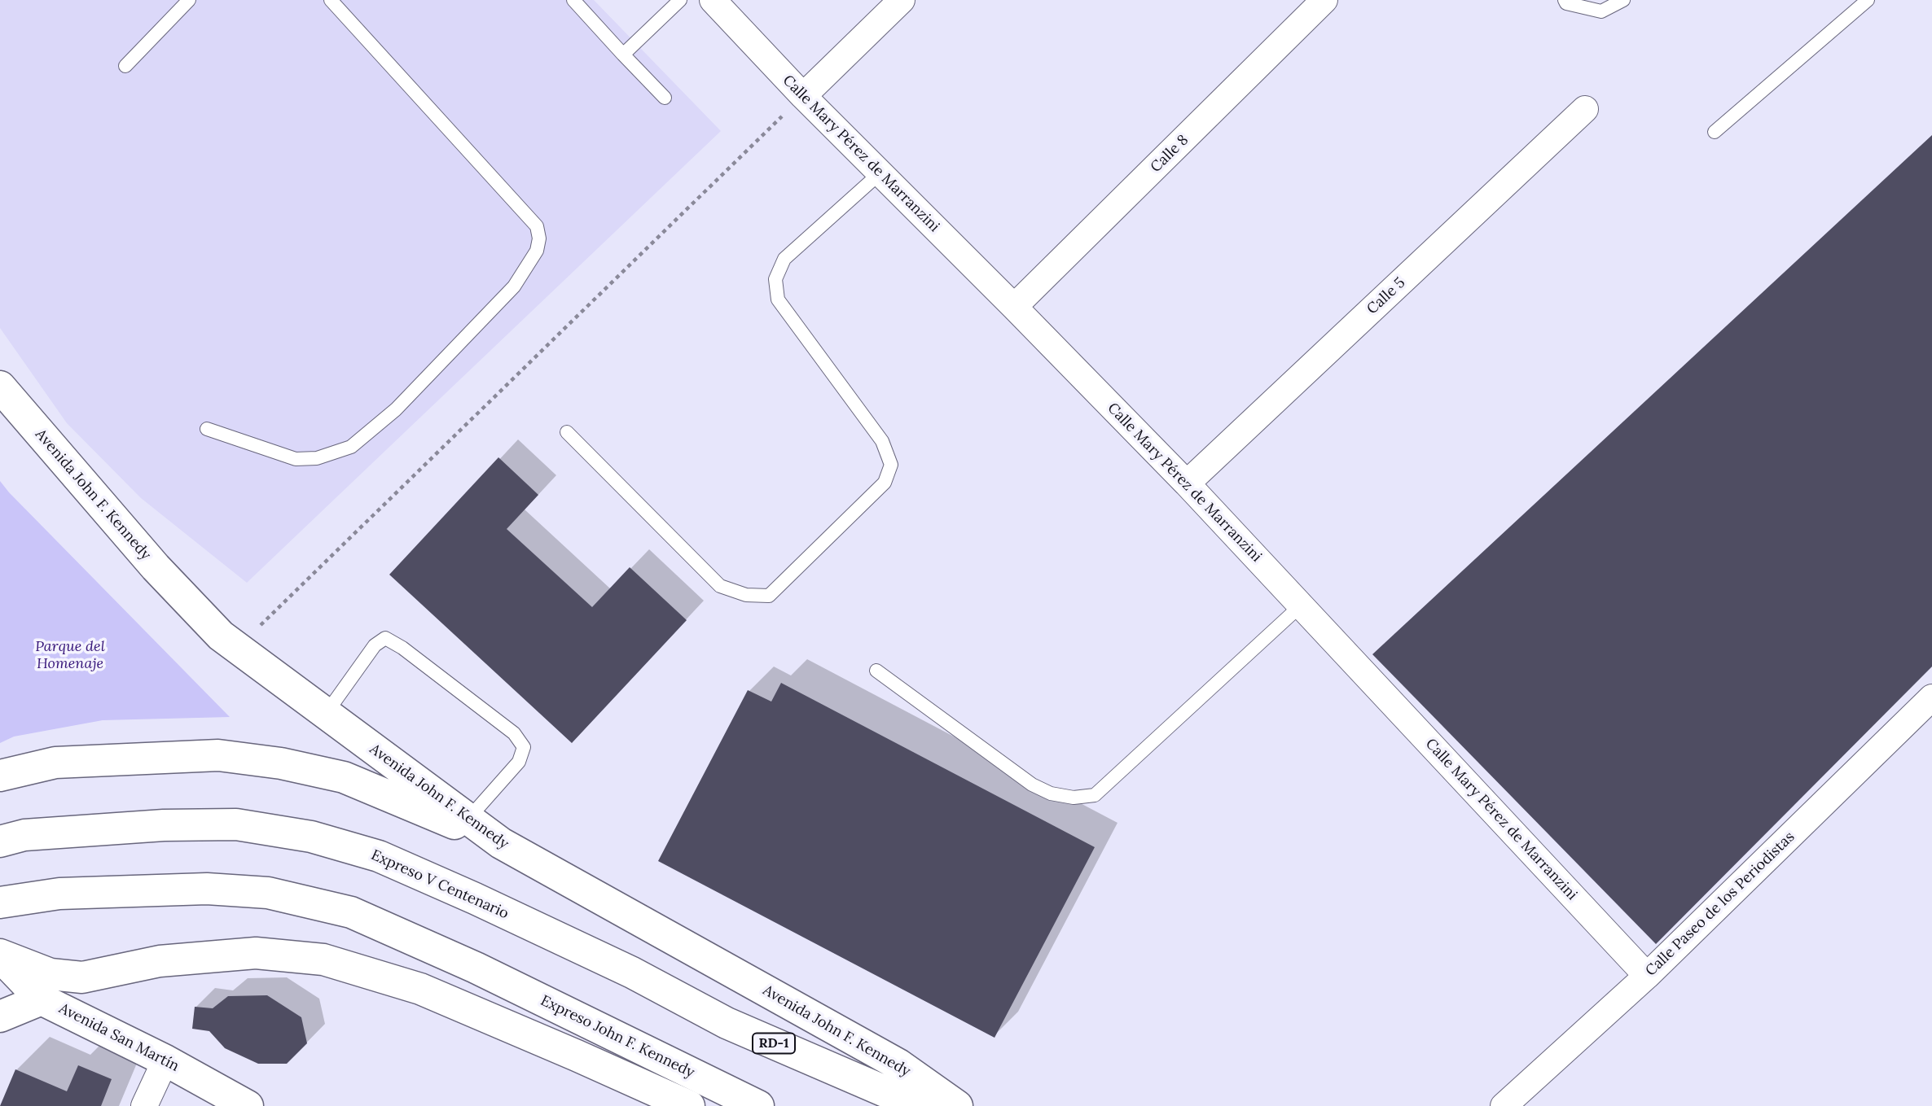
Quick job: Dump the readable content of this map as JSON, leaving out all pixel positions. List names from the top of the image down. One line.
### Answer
{"streets":{"main road":["Avenida John F. Kennedy","Expreso V Centenario","Expreso John F. Kennedy","Avenida San Martín","RD-1"],"street":["Calle Mary Pérez de Marranzini","Calle 8","Calle 5","Calle Paseo de los Periodistas"]},"crossings":[["Calle Mary Pérez de Marranzini","Calle 8"],["Calle Mary Pérez de Marranzini","Calle 5"],["Calle Mary Pérez de Marranzini","Calle Paseo de los Periodistas"]],"parks":["Parque del Homenaje"]}
